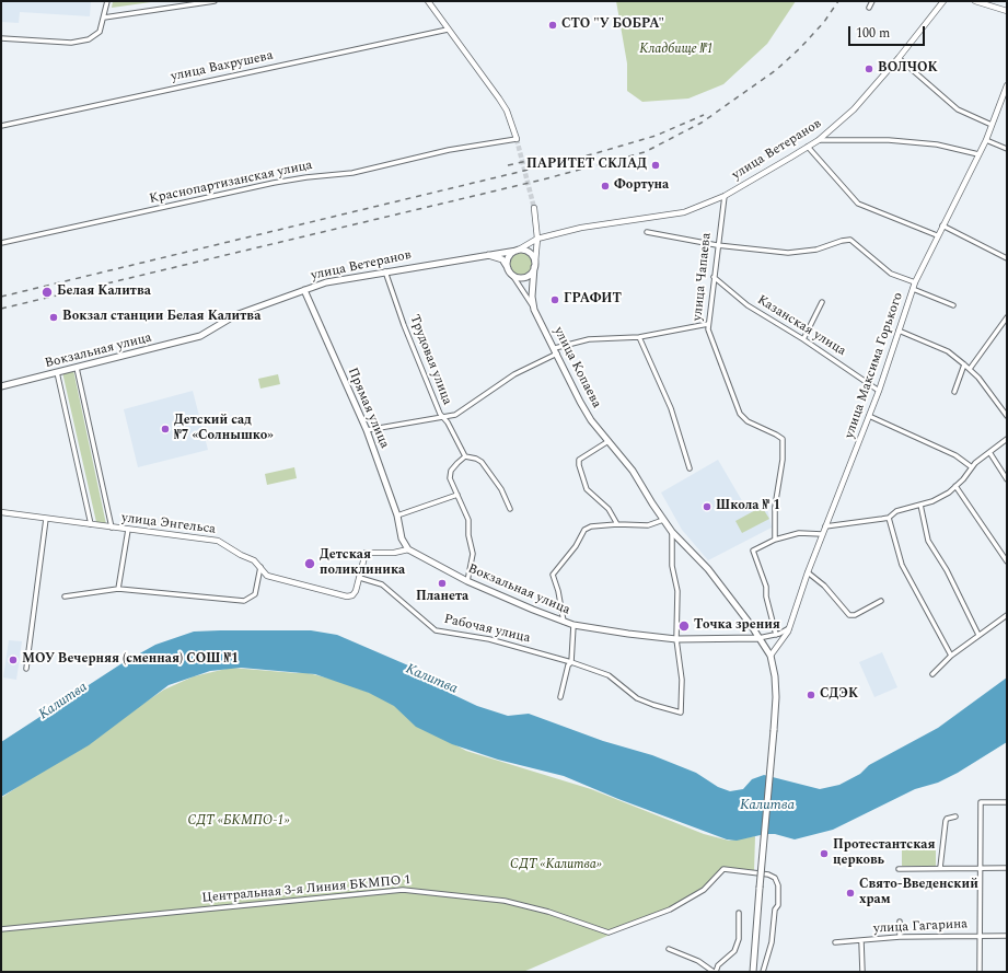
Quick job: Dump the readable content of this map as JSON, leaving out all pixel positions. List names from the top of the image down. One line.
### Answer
{"streets":{"main road":["улица Ветеранов","Вокзальная улица","улица Копаева","Прямая улица"],"street":["улица Вахрушева","Краснопартизанская улица","улица Чапаева","Казанская улица","Трудовая улица","улица Максима Горького","улица Энгельса","Рабочая улица","Центральная 3-я Линия БКМПО 1","улица Гагарина"]},"crossings":[["улица Ветеранов","улица Чапаева"],["улица Ветеранов","Вокзальная улица"],["улица Ветеранов","Трудовая улица"],["улица Ветеранов","улица Копаева"],["улица Ветеранов","Прямая улица"],["улица Чапаева","Казанская улица"],["Казанская улица","улица Максима Горького"],["Вокзальная улица","улица Копаева"],["Вокзальная улица","Прямая улица"],["Вокзальная улица","улица Энгельса"],["Вокзальная улица","Рабочая улица"],["улица Максима Горького","улица Копаева"],["улица Энгельса","Рабочая улица"]],"water":["Калитва"],"parks":["Кладбище №1","СДТ «БКМПО-1»","СДТ «Калитва»"],"places":["СТО \"У БОБРА\"","ВОЛЧОК","ПАРИТЕТ СКЛАД","Фортуна","Белая Калитва","ГРАФИТ","Вокзал станции Белая Калитва","Детский сад №7 «Солнышко»","Школа № 1","Детская поликлиника","Планета","Точка зрения","МОУ Вечерняя (сменная) СОШ №1","СДЭК","Протестантская церковь","Свято-Введенский храм"],"scale_bar":"100 m"}
